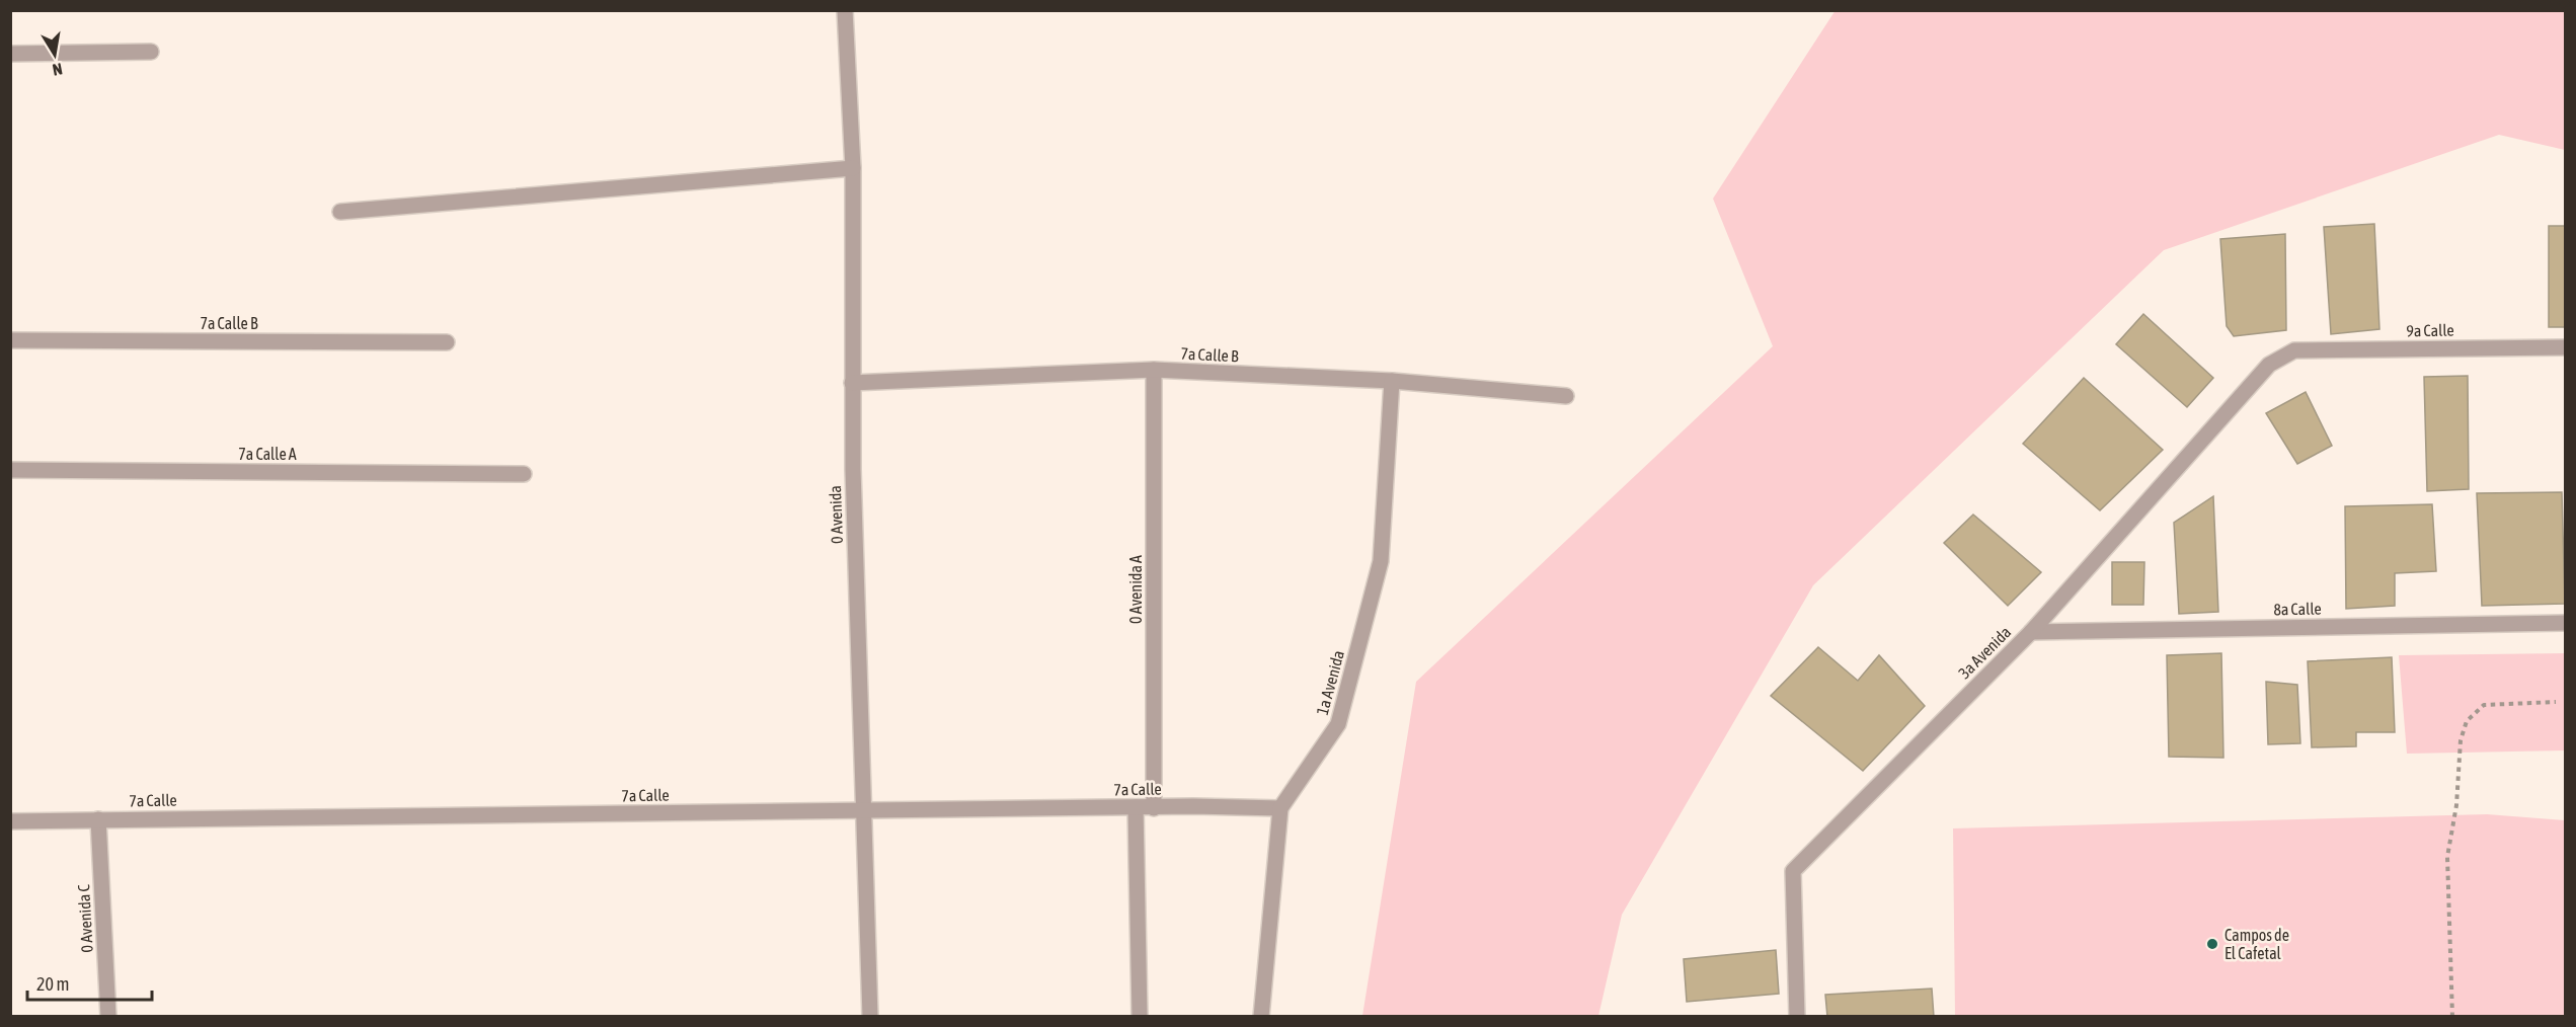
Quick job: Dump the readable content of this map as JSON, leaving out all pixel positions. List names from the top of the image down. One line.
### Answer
{"streets":{"street":["7a Calle B","9a Calle","7a Calle A","0 Avenida","0 Avenida A","8a Calle","3a Avenida","1a Avenida","7a Calle","0 Avenida C"]},"crossings":[["7a Calle B","0 Avenida"],["7a Calle B","0 Avenida A"],["7a Calle B","1a Avenida"],["9a Calle","3a Avenida"],["0 Avenida","7a Calle"],["0 Avenida A","7a Calle"],["8a Calle","3a Avenida"],["1a Avenida","7a Calle"],["7a Calle","0 Avenida C"]],"places":["Campos de El Cafetal"],"scale_bar":"20 m","north":"bottom"}
